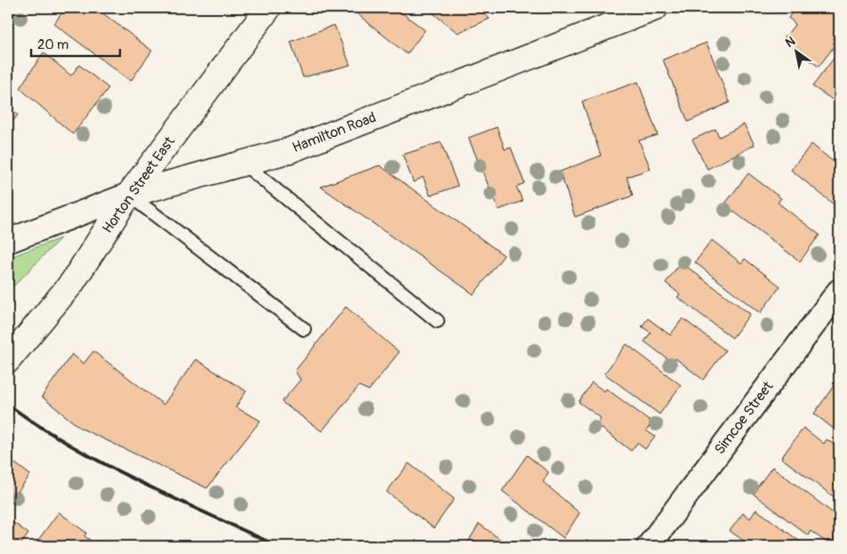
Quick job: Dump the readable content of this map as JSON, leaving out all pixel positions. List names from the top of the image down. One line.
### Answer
{"streets":{"main road":["Hamilton Road","Horton Street East"],"street":["Simcoe Street"]},"crossings":[["Hamilton Road","Horton Street East"]],"scale_bar":"20 m","north":"top left"}
